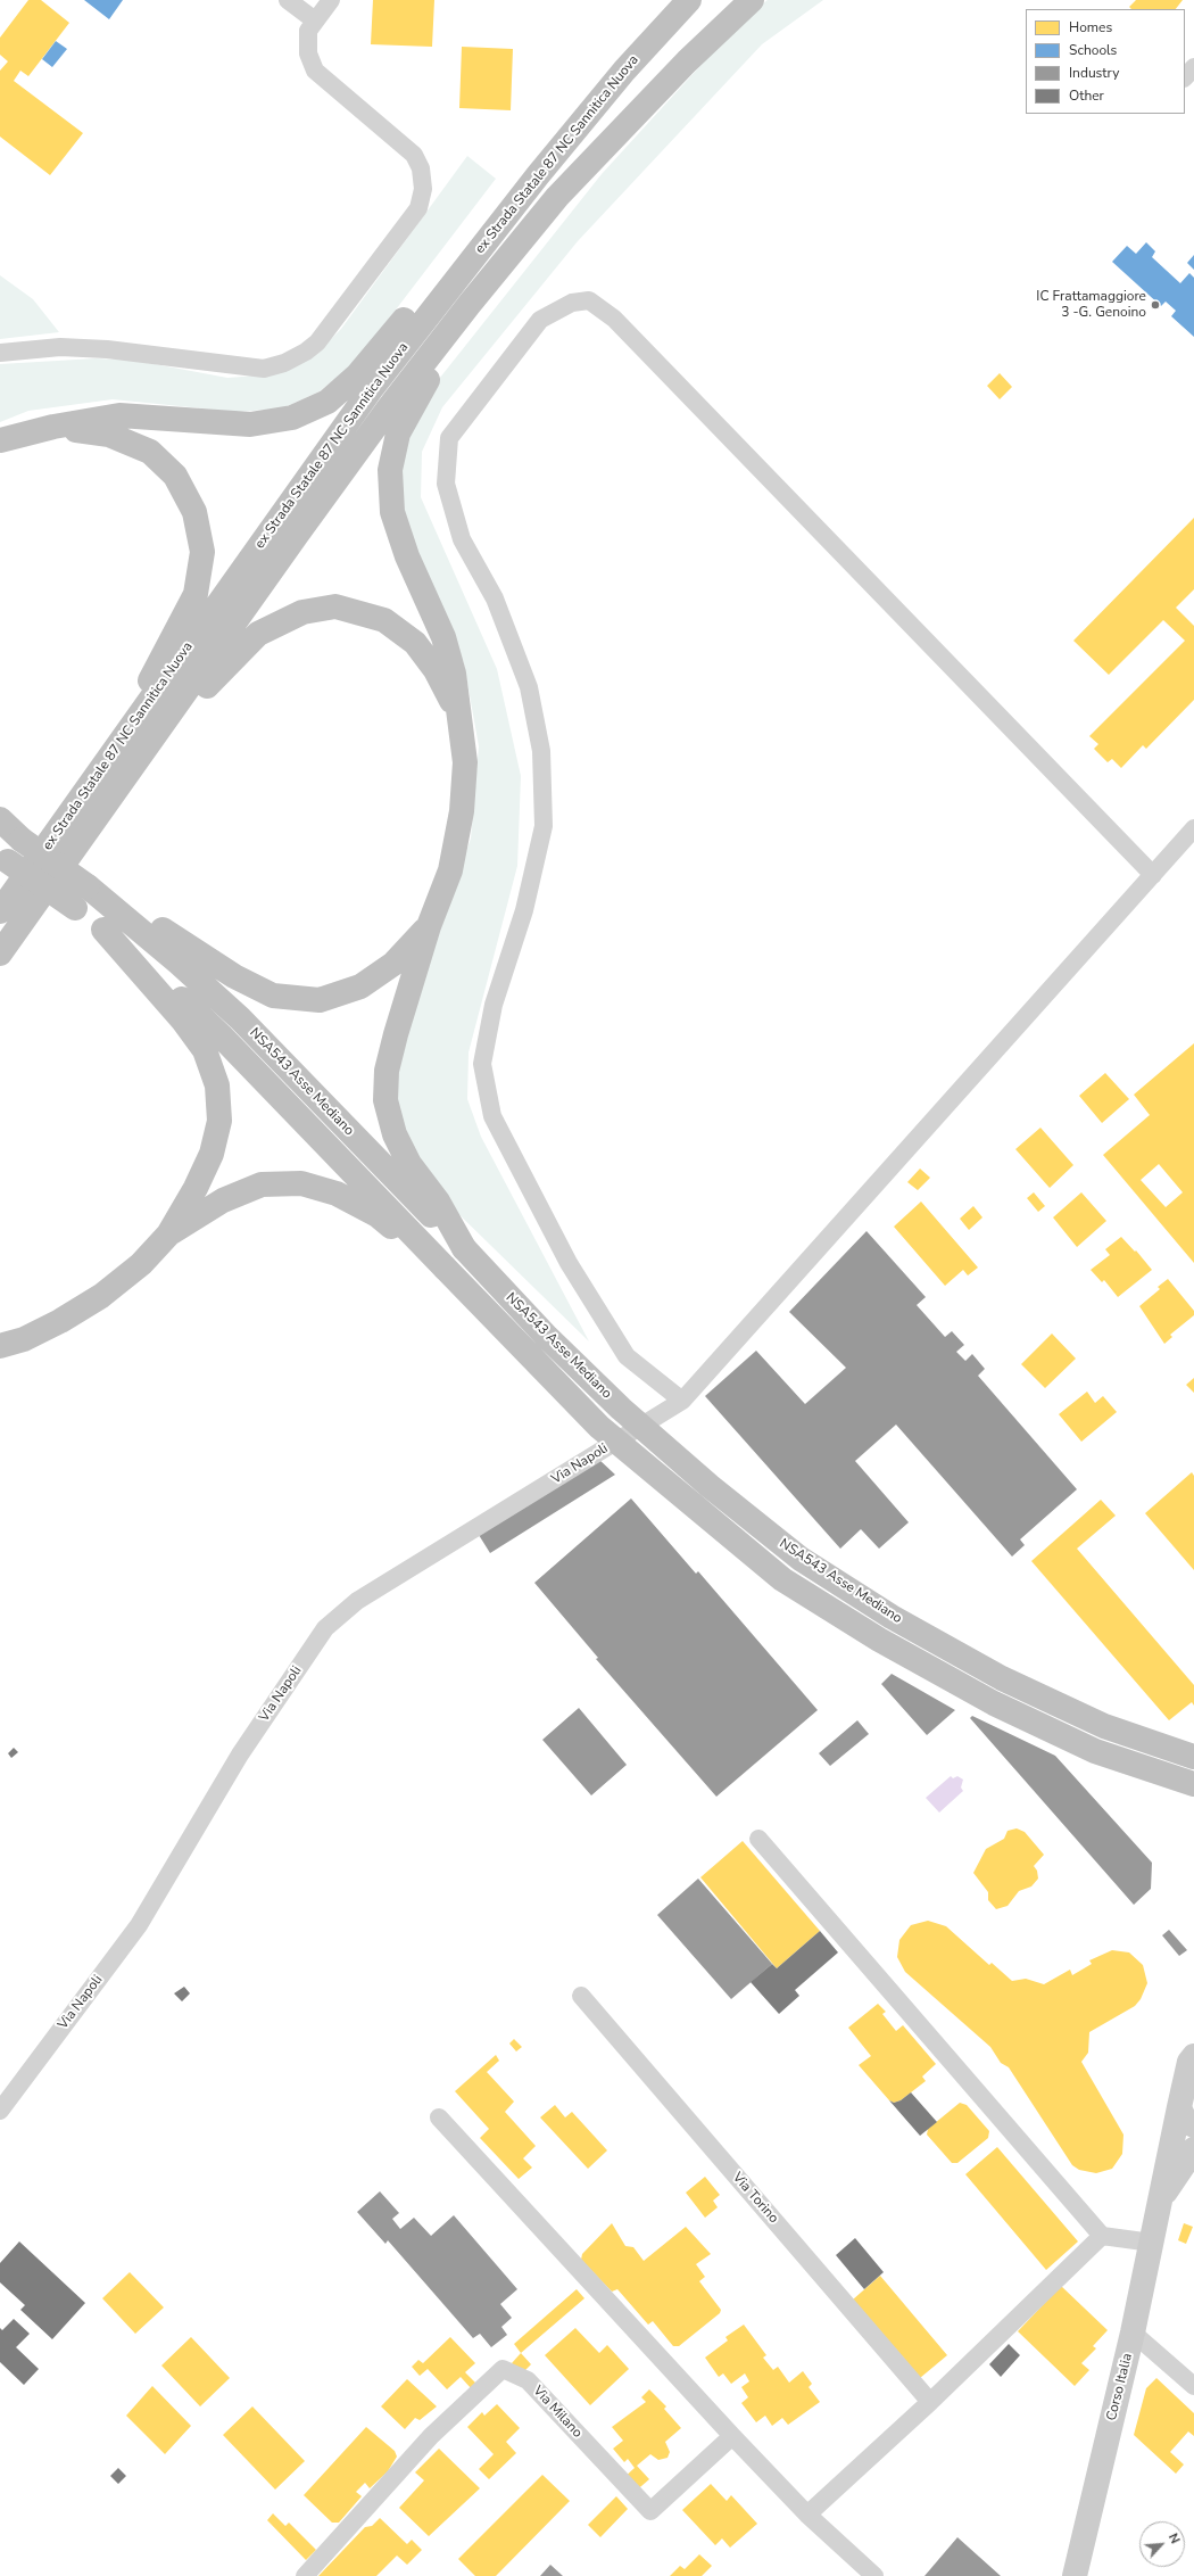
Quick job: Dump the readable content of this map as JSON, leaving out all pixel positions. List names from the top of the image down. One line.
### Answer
{"streets":{"highway":["ex Strada Statale 87 NC Sannitica Nuova","NSA543 Asse Mediano"],"street":["Via Napoli","Via Torino","Corso Italia","Via Milano"]},"places":["IC Frattamaggiore 3 -G. Genoino"],"legend":["Homes","Schools","Industry","Other"],"north":"top right"}
